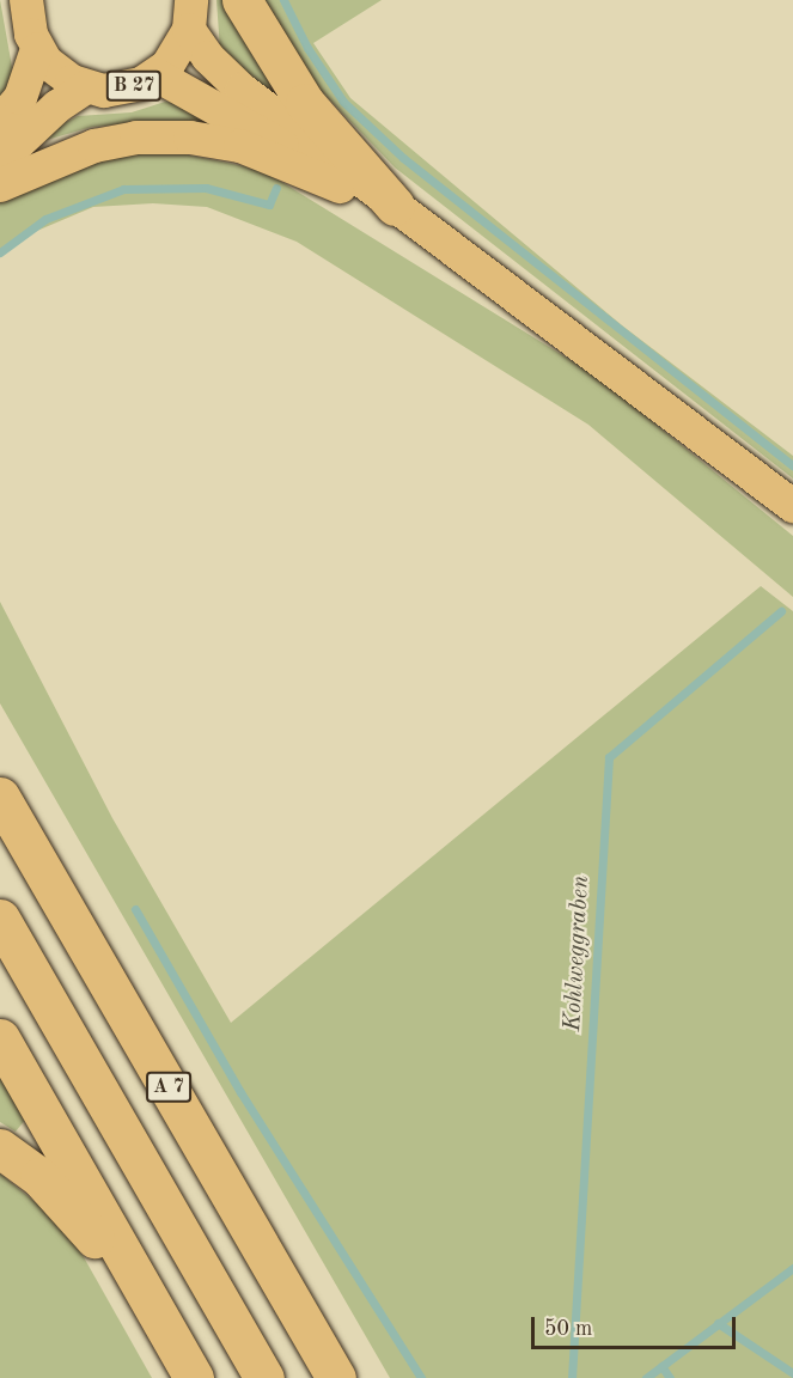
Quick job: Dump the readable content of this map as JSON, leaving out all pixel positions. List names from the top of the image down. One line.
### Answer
{"streets":{"highway":["A 7"],"main road":["B 27"]},"water":["Kohlweggraben"],"scale_bar":"50 m"}
